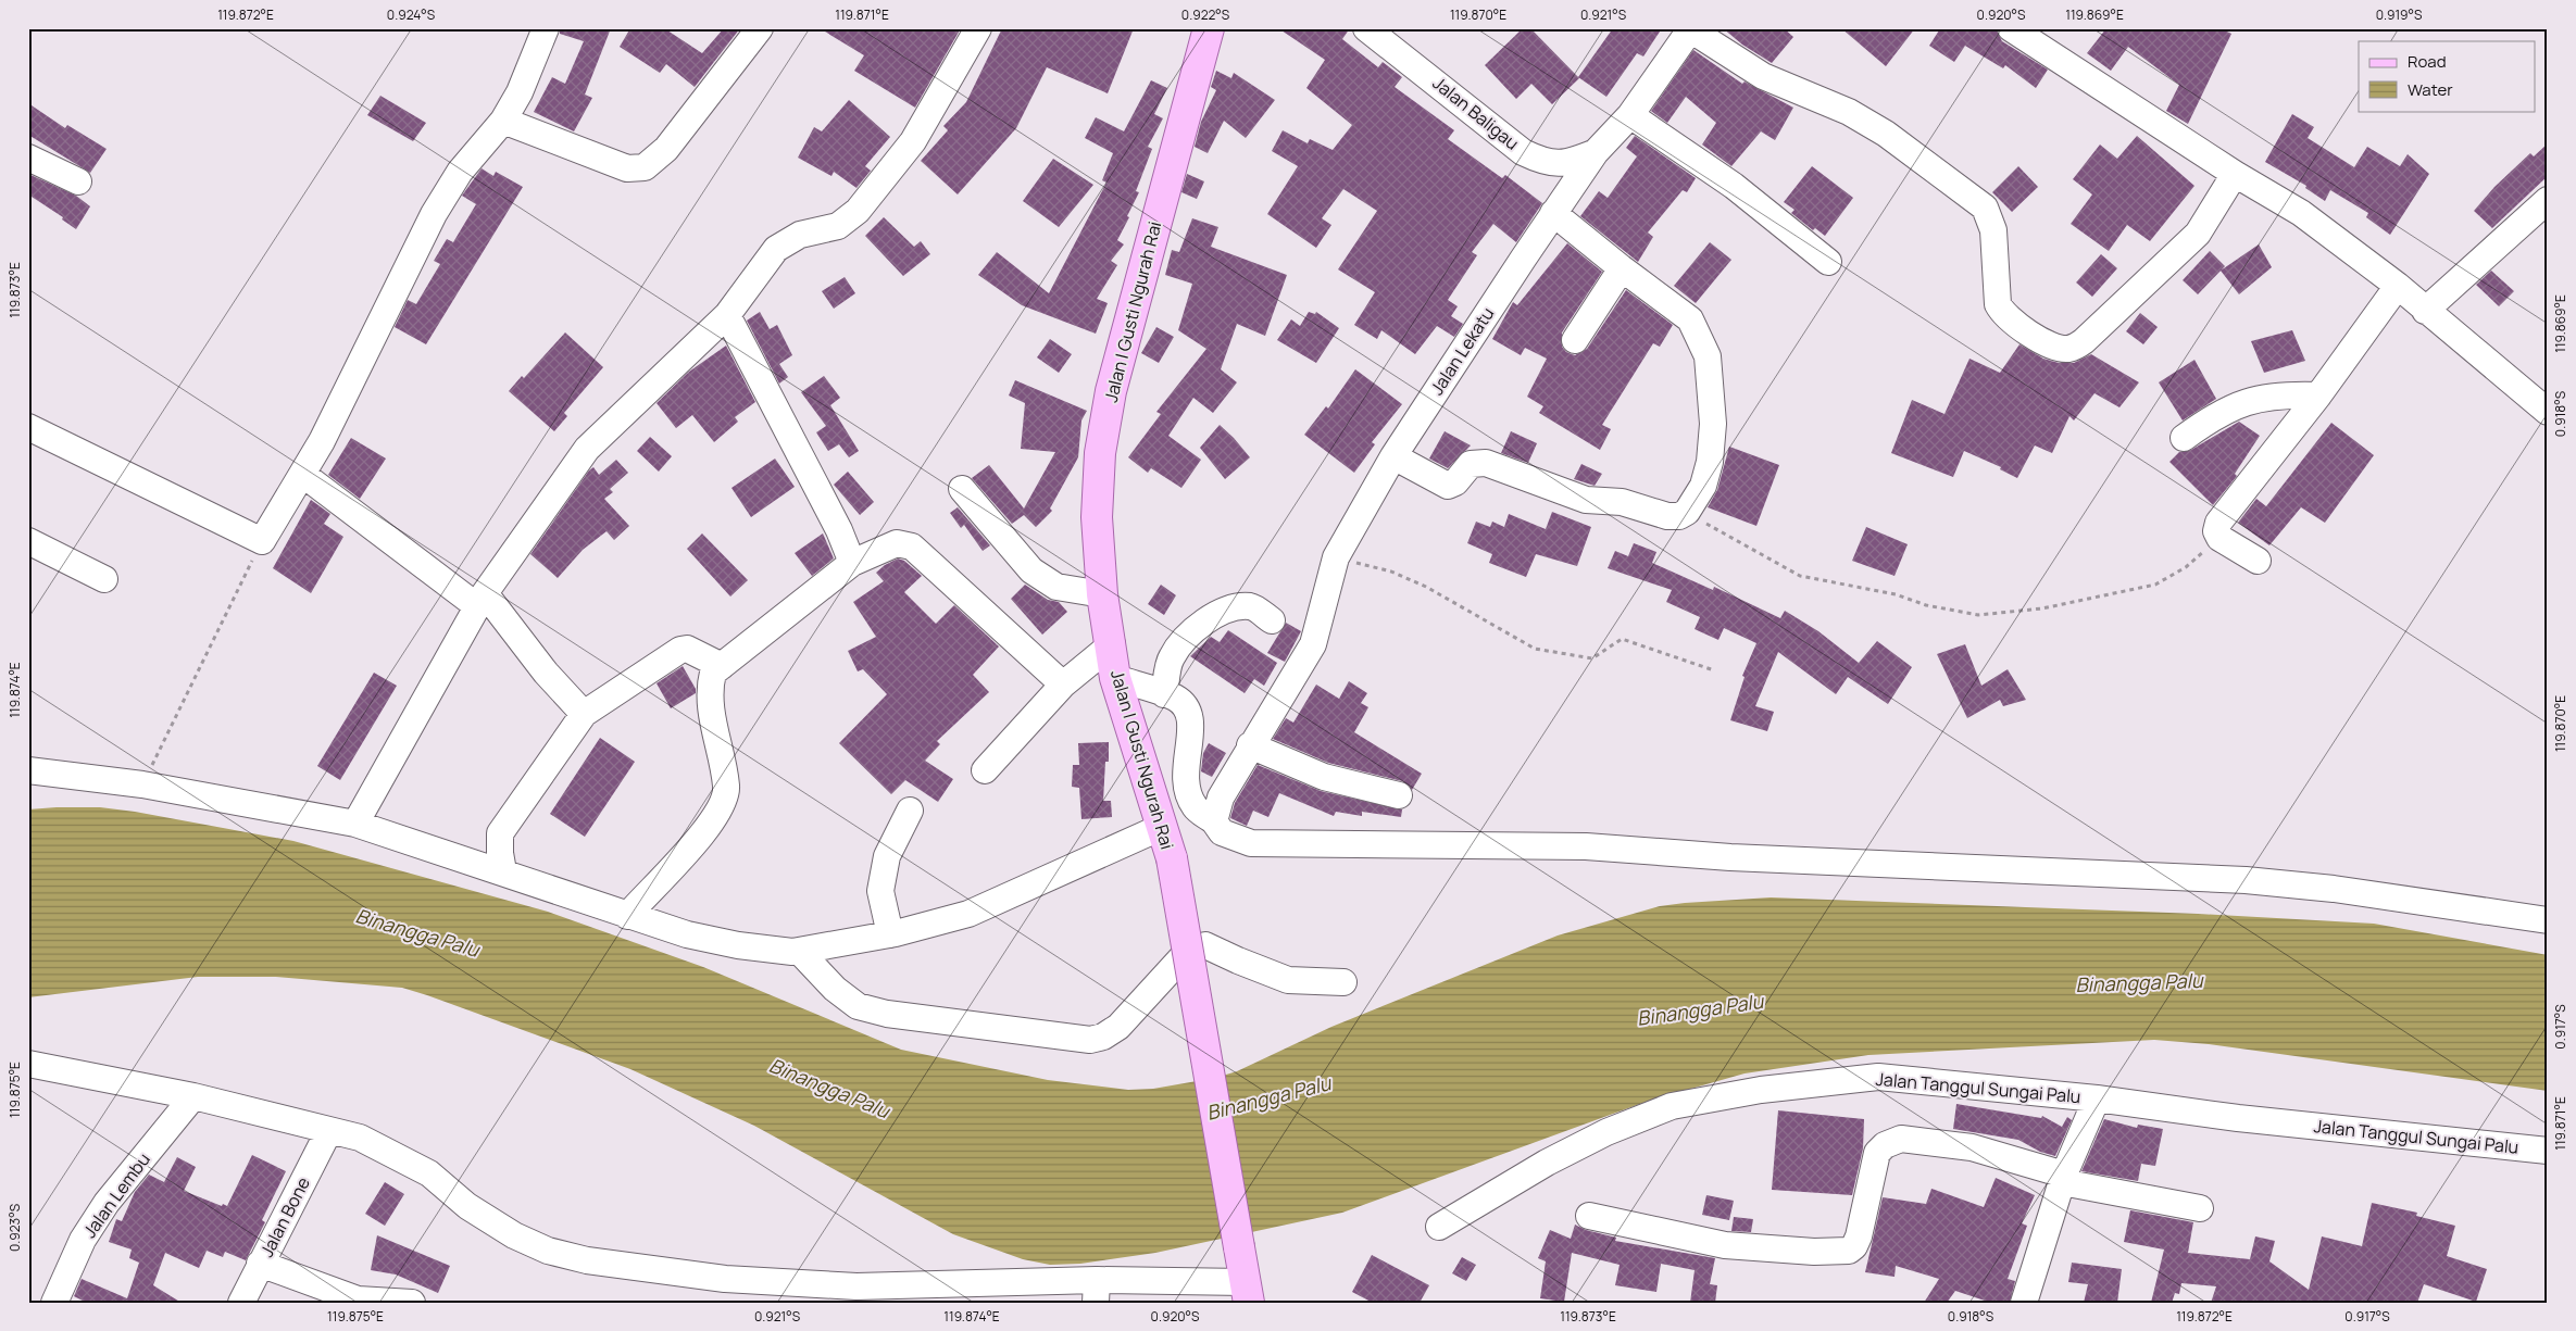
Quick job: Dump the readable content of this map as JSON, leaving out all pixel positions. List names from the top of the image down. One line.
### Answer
{"streets":{"main road":["Jalan I Gusti Ngurah Rai"],"street":["Jalan Baligau","Jalan Lekatu","Jalan Tanggul Sungai Palu","Jalan Lembu","Jalan Bone"]},"crossings":[["Jalan Baligau","Jalan Lekatu"]],"water":["Binangga Palu"],"legend":["Road","Water"],"coordinates":["119.872°E","0.924°S","119.871°E","0.922°S","119.870°E","0.921°S","0.920°S","119.869°E","0.919°S","119.873°E","0.918°S","119.874°E","0.917°S","119.875°E","0.923°S"]}
